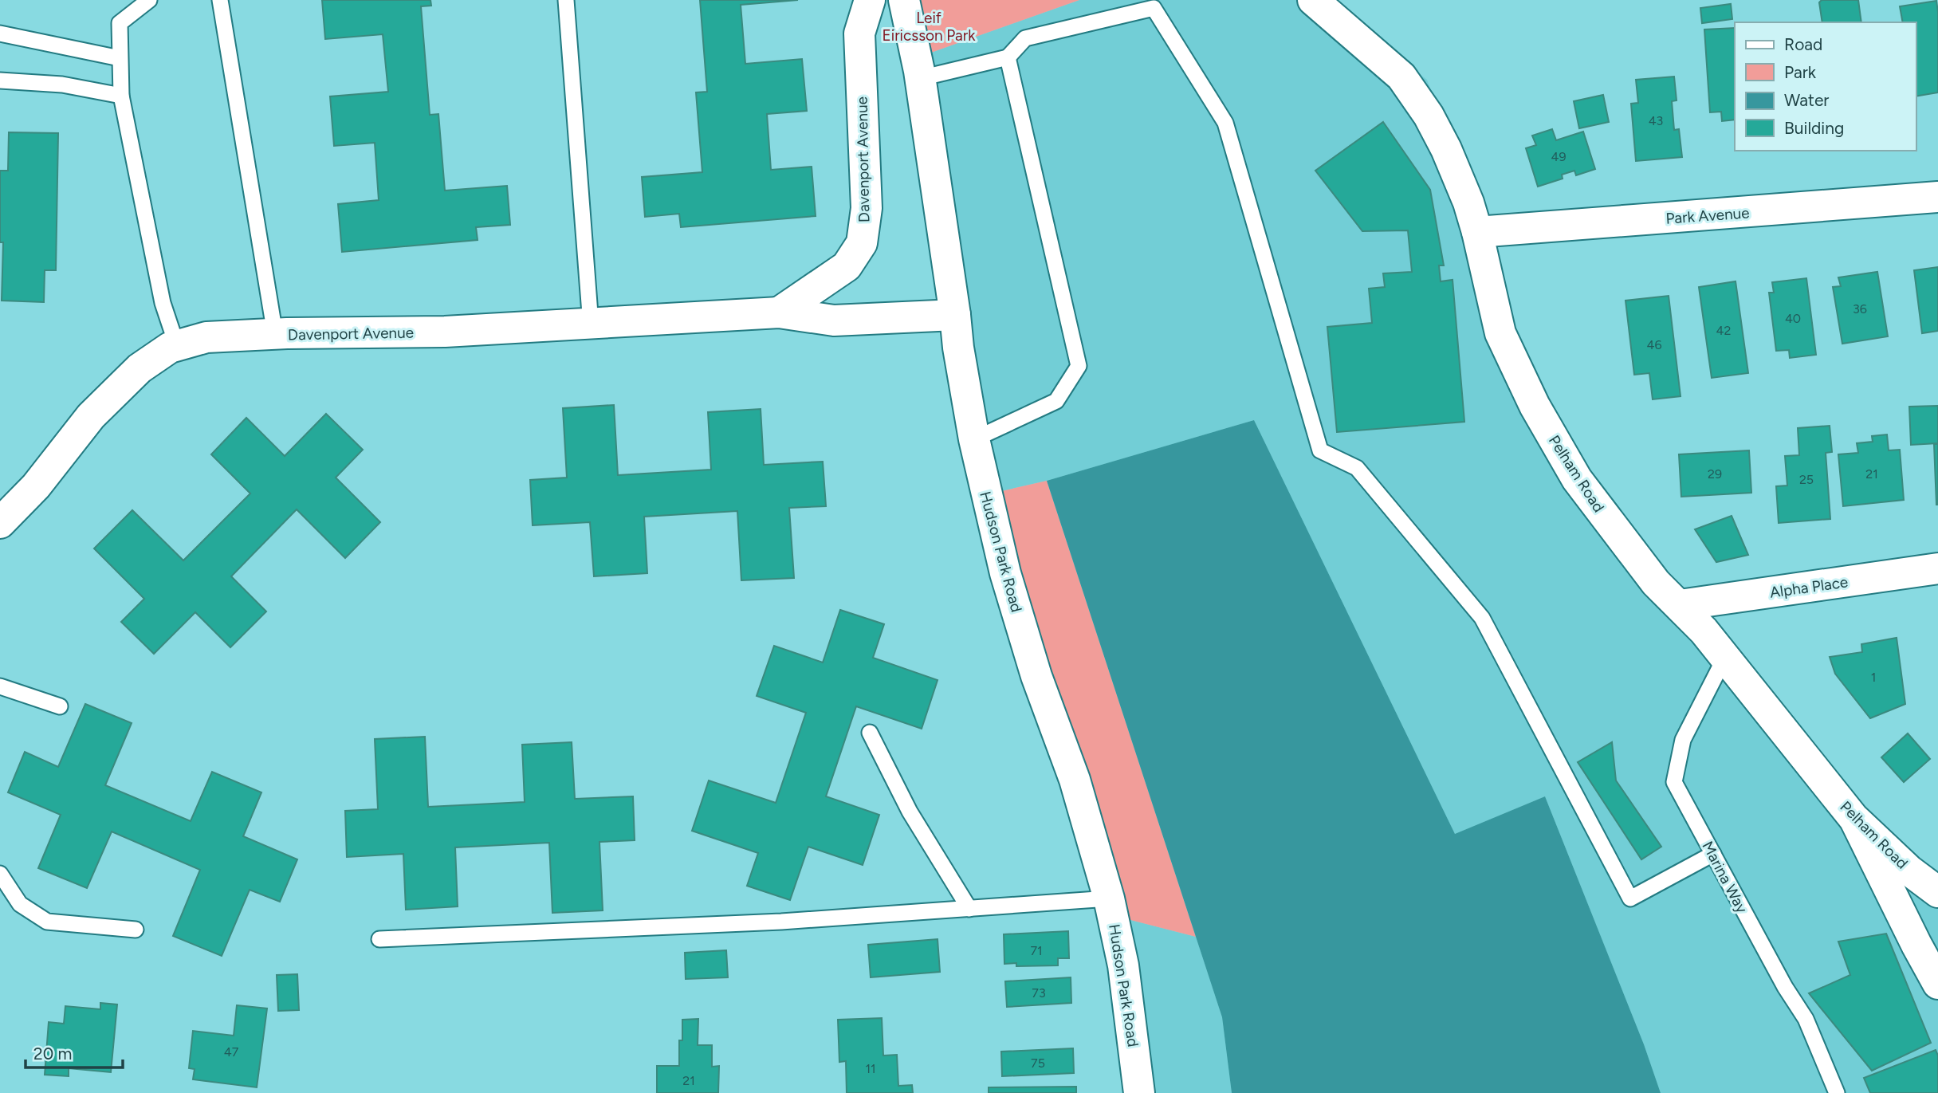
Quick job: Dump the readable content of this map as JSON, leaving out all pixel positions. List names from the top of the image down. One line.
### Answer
{"streets":{"street":["Davenport Avenue","Park Avenue","Pelham Road","Hudson Park Road","Alpha Place"],"lane":["Marina Way"]},"crossings":[["Davenport Avenue","Hudson Park Road"],["Park Avenue","Pelham Road"],["Pelham Road","Alpha Place"],["Pelham Road","Marina Way"]],"parks":["Leif Eiricsson Park"],"house_numbers":["43","49","36","40","42","46","29","21","25","1","71","73","47","75","11","21"],"legend":["Road","Park","Water","Building"],"scale_bar":"20 m"}
